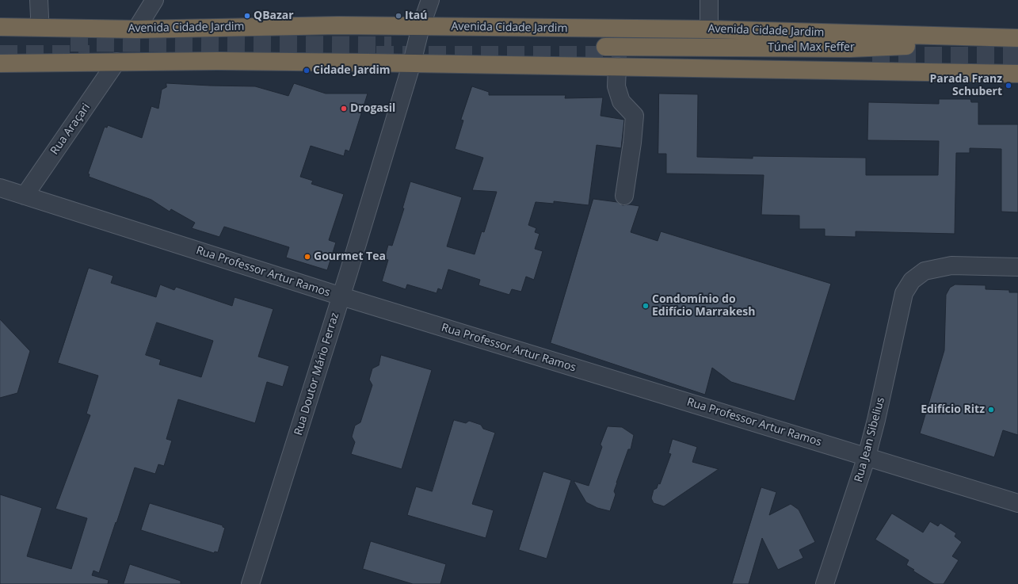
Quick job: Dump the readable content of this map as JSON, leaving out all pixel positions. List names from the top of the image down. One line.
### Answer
{"streets":{"highway":["Avenida Cidade Jardim","Túnel Max Feffer"],"street":["Rua Araçari","Rua Professor Artur Ramos","Rua Doutor Mário Ferraz","Rua Jean Sibelius"]},"crossings":[["Avenida Cidade Jardim","Rua Doutor Mário Ferraz"],["Rua Araçari","Rua Professor Artur Ramos"],["Rua Professor Artur Ramos","Rua Doutor Mário Ferraz"],["Rua Professor Artur Ramos","Rua Jean Sibelius"]],"places":["QBazar","Itaú","Cidade Jardim","Parada Franz Schubert","Drogasil","Gourmet Tea","Condomínio do Edifício Marrakesh","Edifício Ritz"]}
